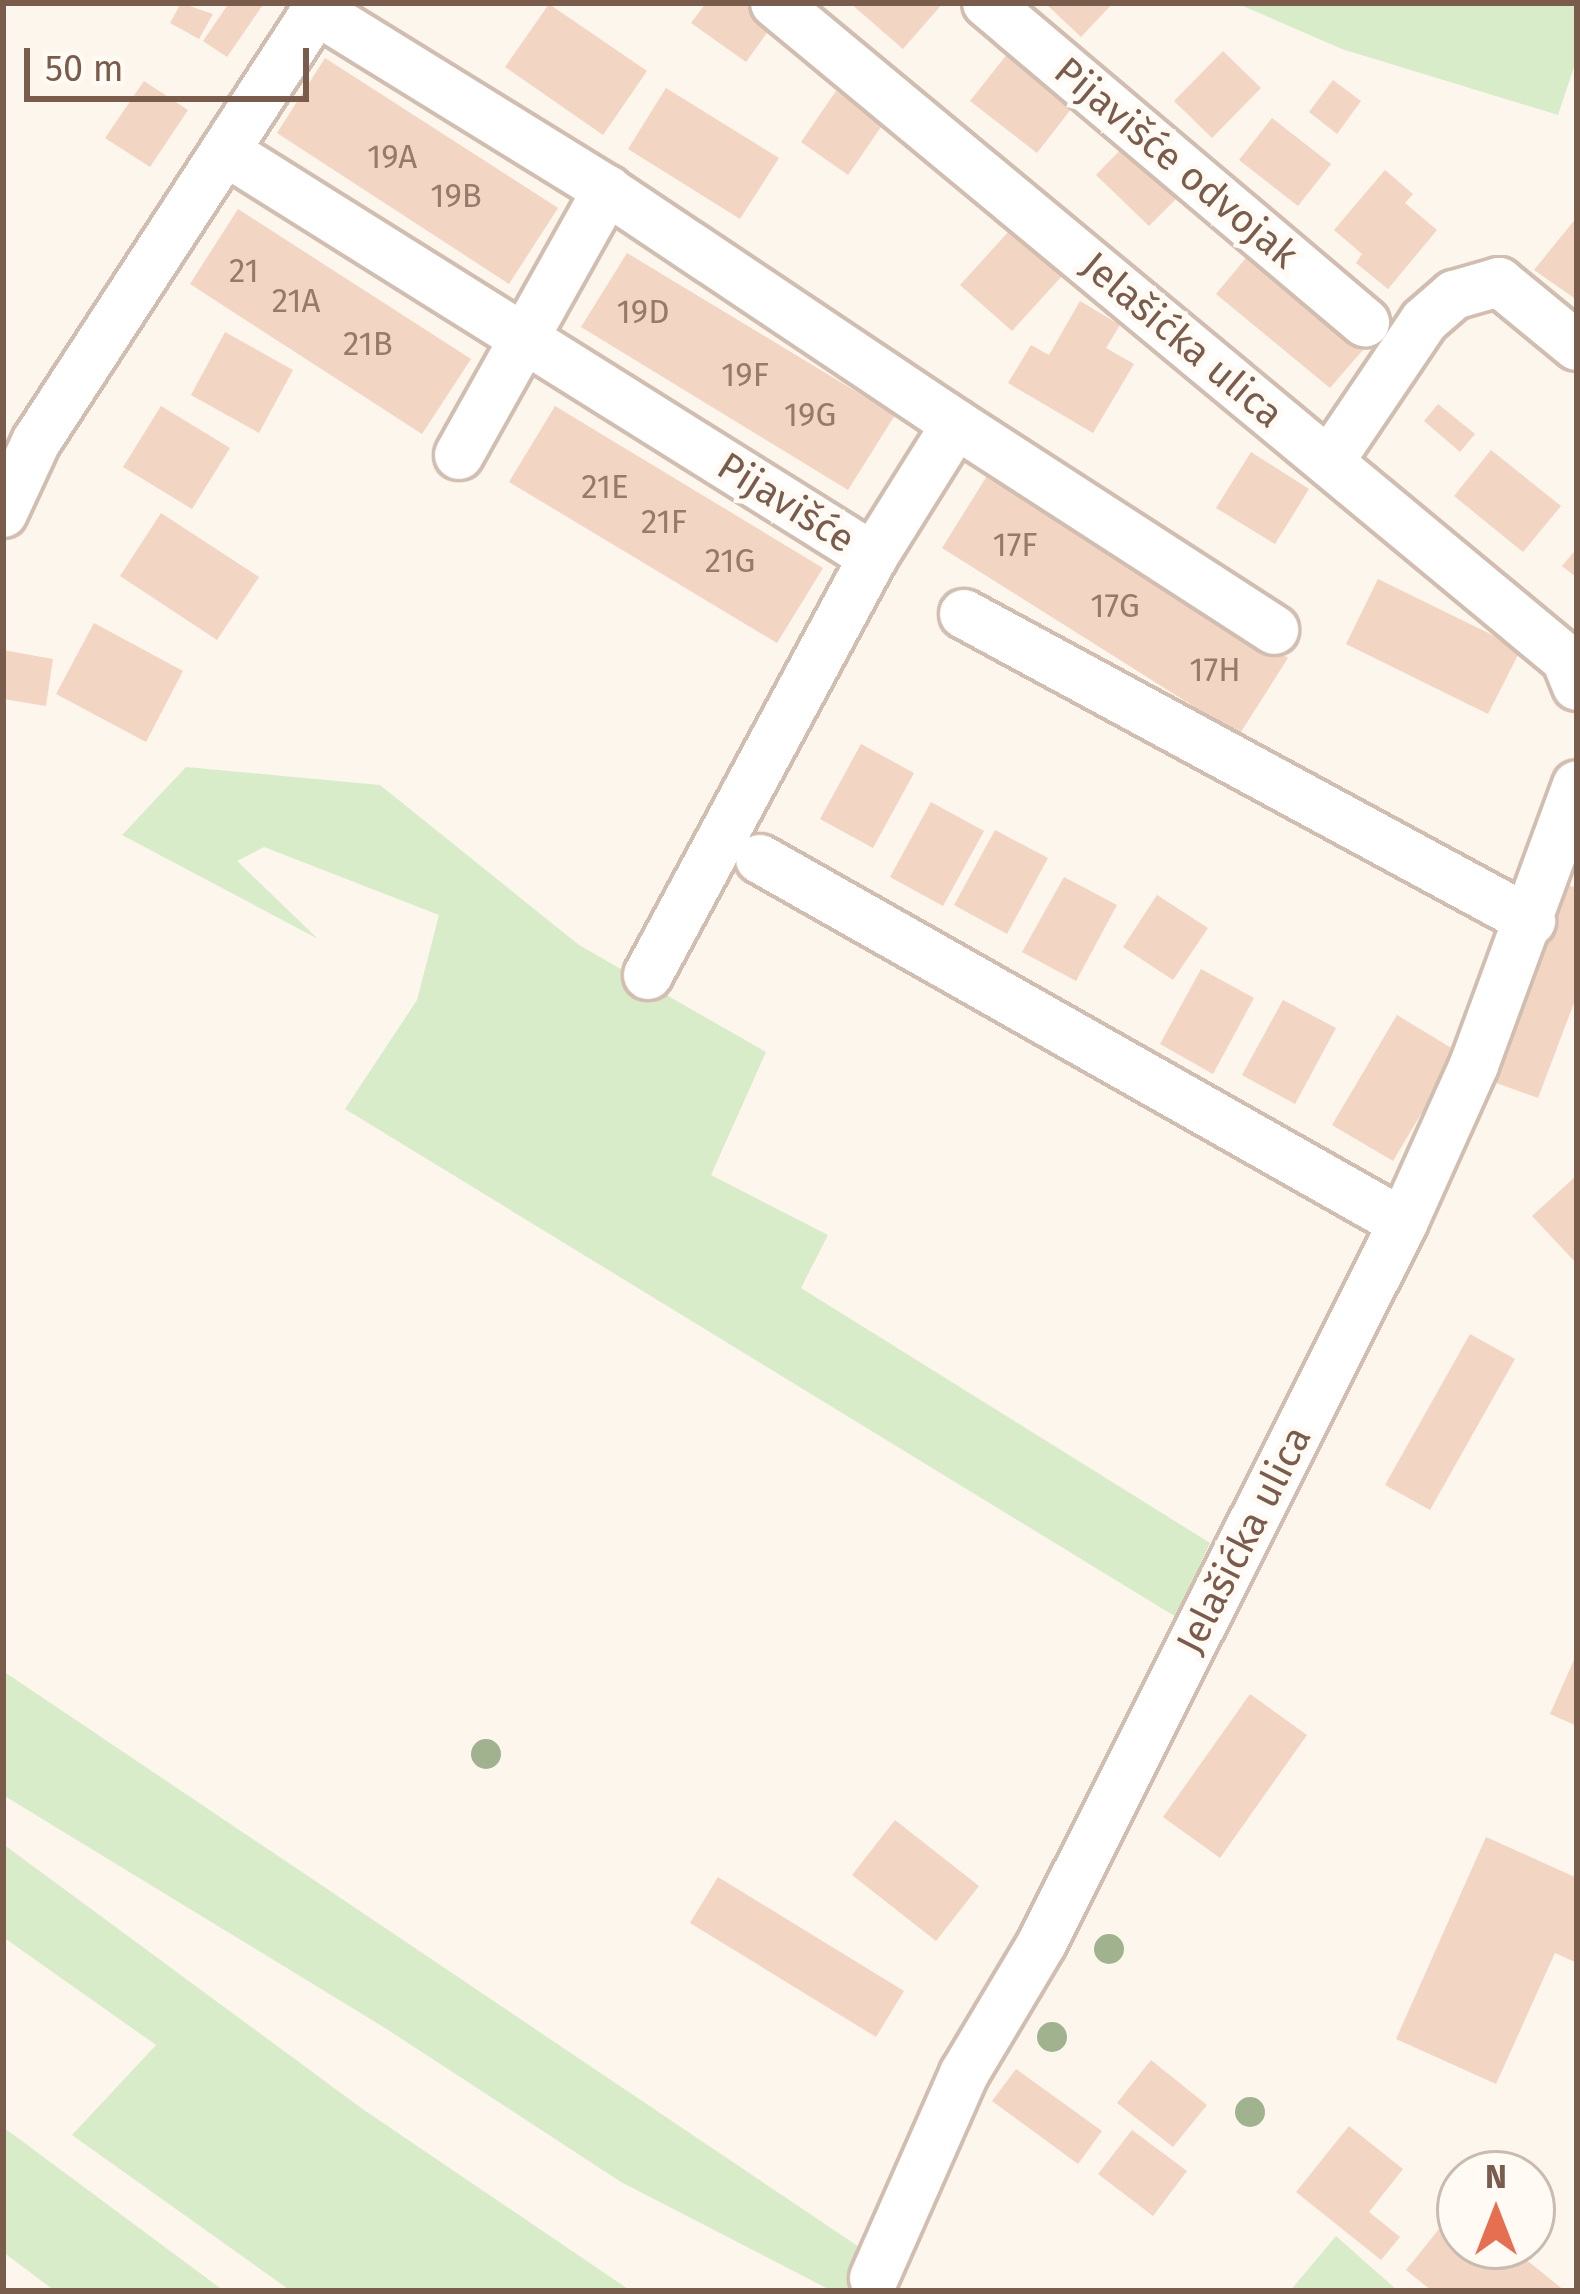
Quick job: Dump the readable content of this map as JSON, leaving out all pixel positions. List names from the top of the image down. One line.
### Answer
{"streets":{"street":["Pijavišće odvojak","Jelašićka ulica","Pijavišće"]},"house_numbers":["19A","19B","21","21A","19D","21B","19F","19G","21E","21F","17F","21G","17G","17H"],"scale_bar":"50 m","north":"top"}
